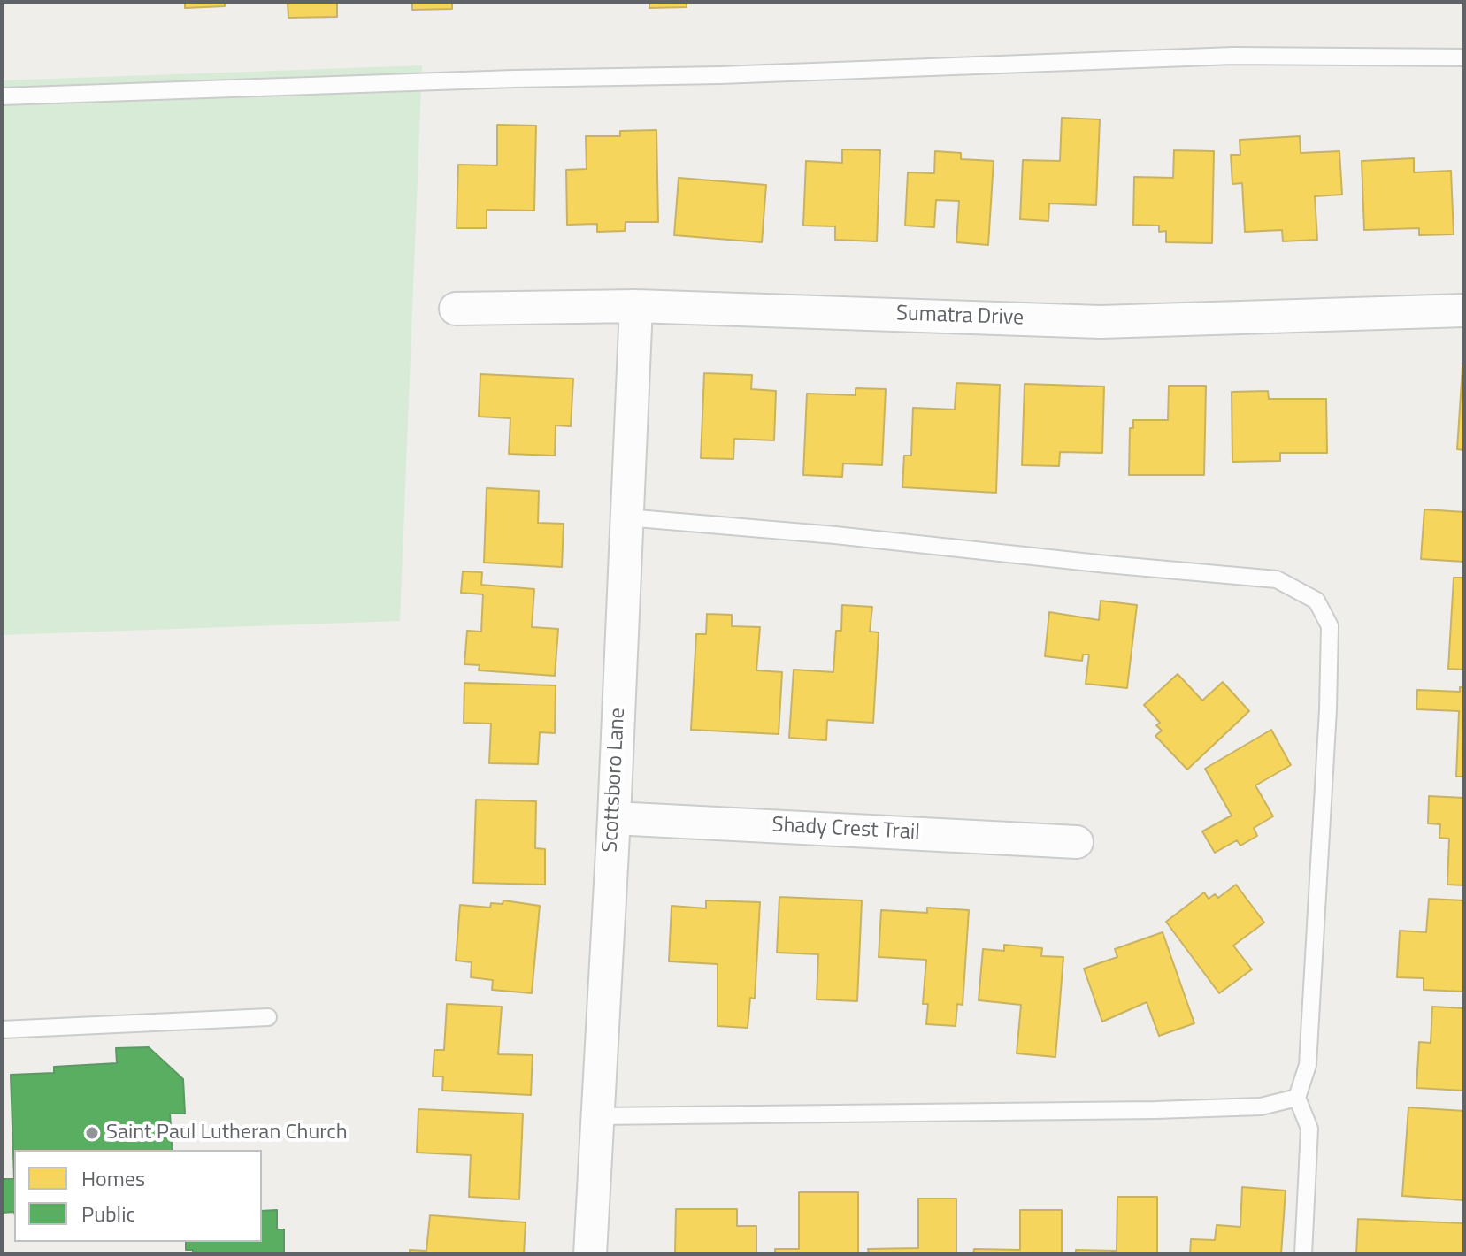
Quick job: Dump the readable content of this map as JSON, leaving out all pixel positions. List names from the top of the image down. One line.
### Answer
{"streets":{"street":["Sumatra Drive","Scottsboro Lane","Shady Crest Trail"]},"crossings":[["Sumatra Drive","Scottsboro Lane"],["Scottsboro Lane","Shady Crest Trail"]],"places":["Saint Paul Lutheran Church"],"legend":["Homes","Public"]}
